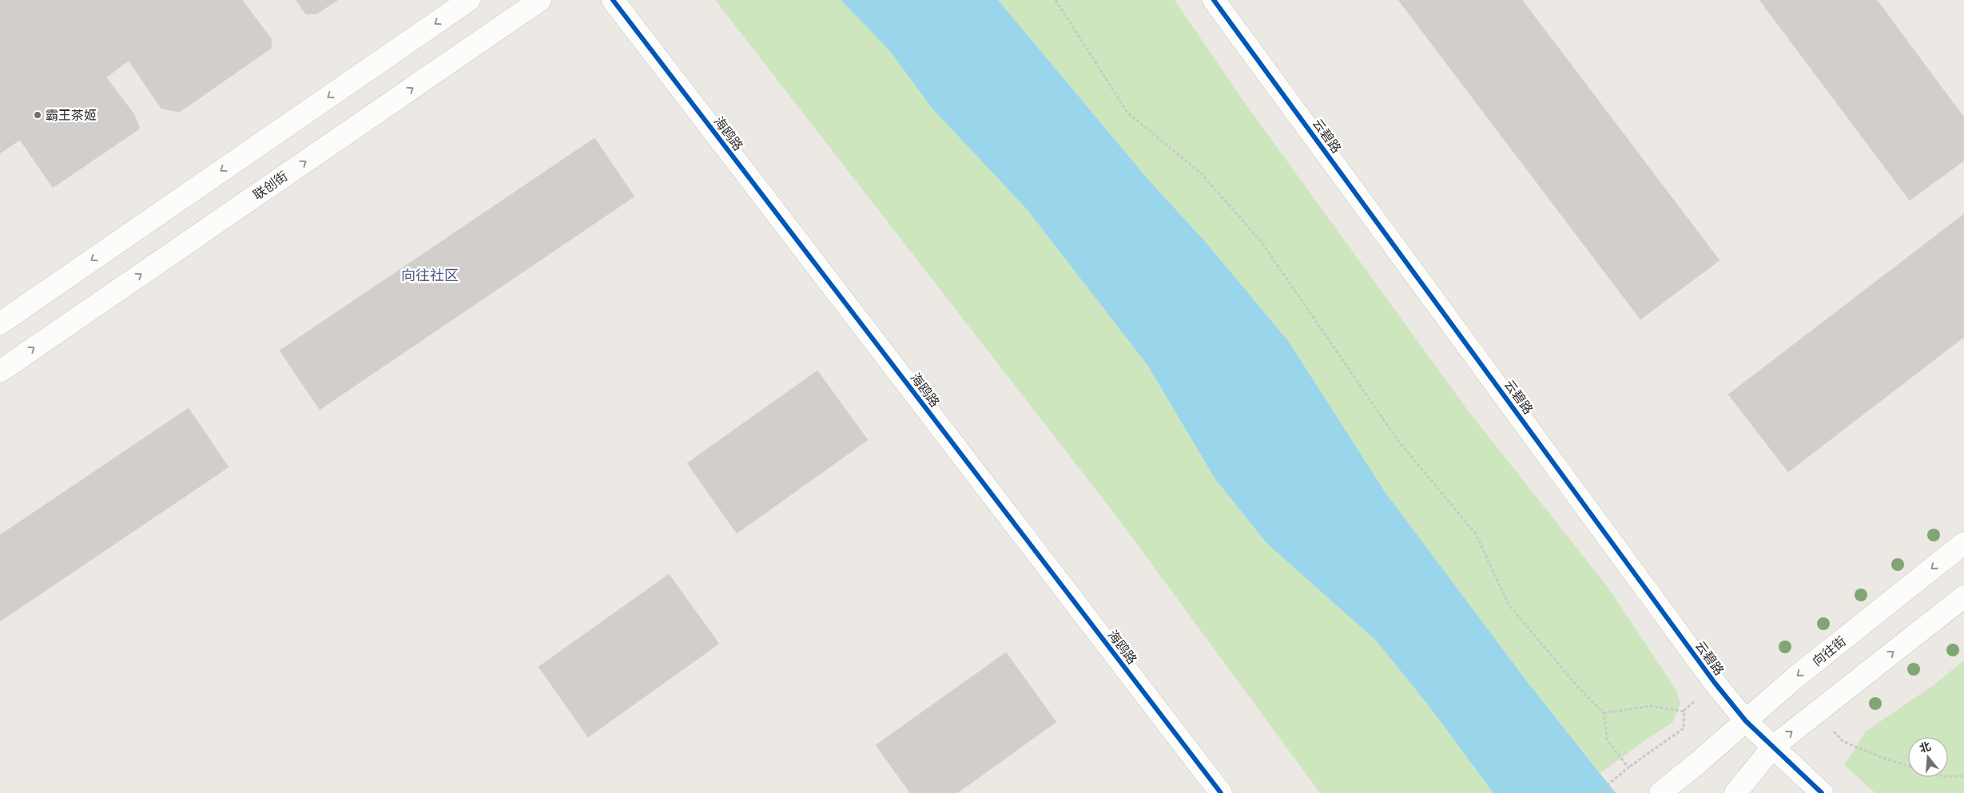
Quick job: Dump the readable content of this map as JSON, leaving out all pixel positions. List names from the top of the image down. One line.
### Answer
{"streets":{"street":["海鸥路","云碧路","联创街","向往街"]},"crossings":[["云碧路","向往街"]],"districts":["向往社区"],"places":["霸王茶姬"],"north":"top"}
